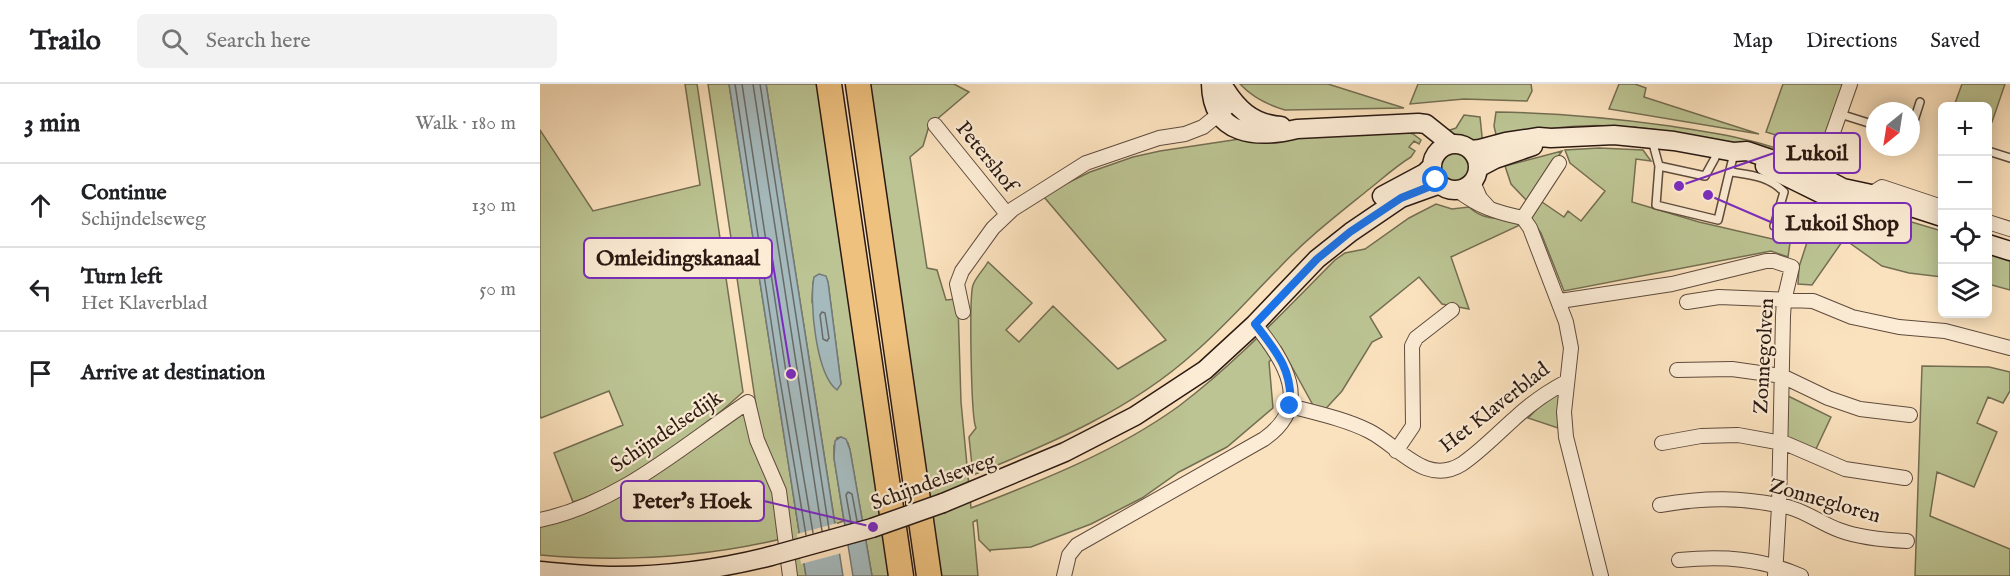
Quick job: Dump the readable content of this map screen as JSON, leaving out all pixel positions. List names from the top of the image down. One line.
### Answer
{"streets":{"main road":["Schijndelseweg"],"street":["Petershof","Zonnegolven","Het Klaverblad","Schijndelsedijk","Zonnegloren"]},"crossings":[["Zonnegolven","Het Klaverblad"],["Zonnegolven","Zonnegloren"]],"places":["Lukoil","Lukoil Shop","Omleidingskanaal","Peter's Hoek"],"north":"bottom left","page":{"header":"Trailo","search":"Search here","nav":["Map","Directions","Saved"],"heading":["3 min","Walk · 180 m"],"map_buttons":["+","−"],"list":[["Continue","Schijndelseweg","130 m"],["Turn left","Het Klaverblad","50 m"],"Arrive at destination"]}}
